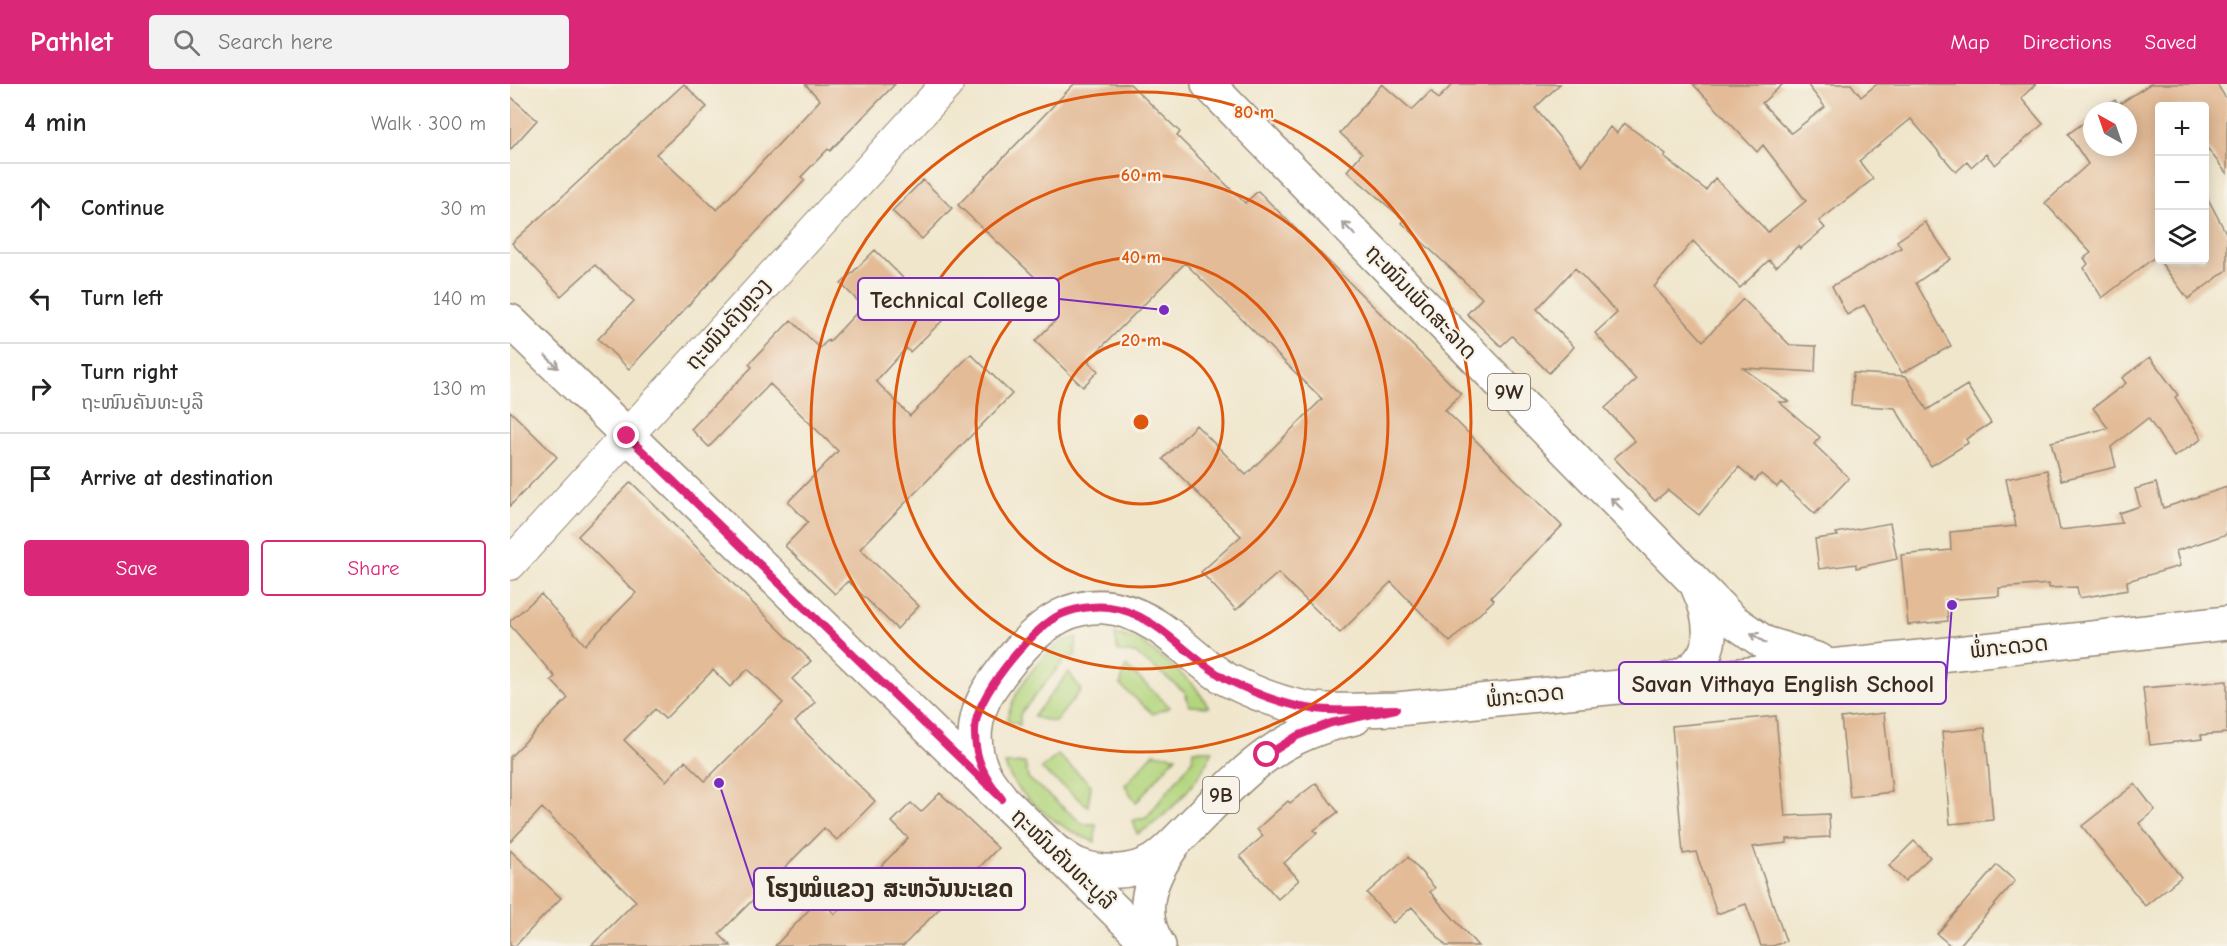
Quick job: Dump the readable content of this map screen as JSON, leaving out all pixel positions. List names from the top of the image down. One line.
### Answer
{"streets":{"main road":["ຖະໜົນເພັດສະລາດ","9W","ພໍ່ກະດວດ","9B","ຖະໜົນຄັນທະບູລີ"],"street":["ຖະໜົນຄັງຫຼວງ"]},"crossings":[["ຖະໜົນເພັດສະລາດ","ພໍ່ກະດວດ"],["ຖະໜົນຄັງຫຼວງ","ຖະໜົນຄັນທະບູລີ"],["ພໍ່ກະດວດ","9B"],["9B","ຖະໜົນຄັນທະບູລີ"]],"one_way":["ຖະໜົນເພັດສະລາດ"],"places":["Technical College","Savan Vithaya English School","ໂຮງໝໍແຂວງ ສະຫວັນນະເຂດ"],"north":"top left","page":{"header":"Pathlet","search":"Search here","nav":["Map","Directions","Saved"],"heading":["4 min","Walk · 300 m"],"map_buttons":["+","−"],"list":[["Continue","30 m"],["Turn left","140 m"],["Turn right","ຖະໜົນຄັນທະບູລີ","130 m"],"Arrive at destination"],"buttons":["Save","Share"]},"rings":["80 m","60 m","40 m","20 m"]}
